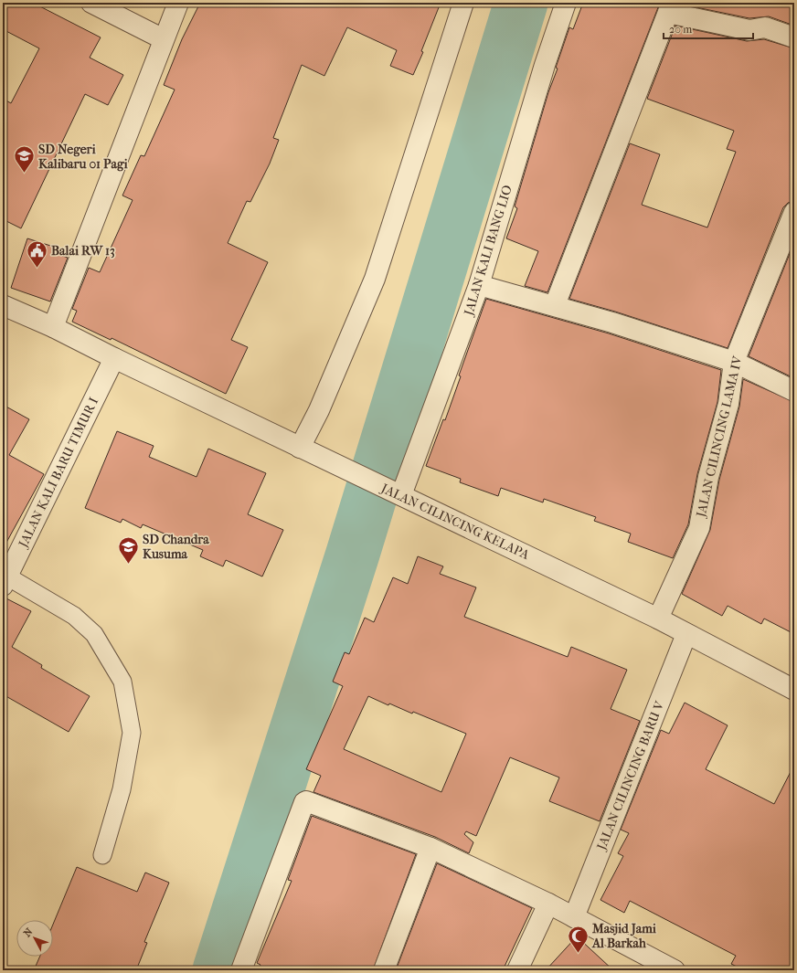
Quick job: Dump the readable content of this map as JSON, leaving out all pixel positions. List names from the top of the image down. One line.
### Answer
{"streets":{"street":["JALAN KALI BANG LIO","JALAN CILINCING LAMA IV","JALAN KALI BARU TIMUR I","JALAN CILINCING KELAPA","JALAN CILINCING BARU V"]},"crossings":[["JALAN KALI BANG LIO","JALAN CILINCING KELAPA"],["JALAN CILINCING LAMA IV","JALAN CILINCING KELAPA"],["JALAN KALI BARU TIMUR I","JALAN CILINCING KELAPA"],["JALAN CILINCING KELAPA","JALAN CILINCING BARU V"]],"places":{"school or university":["SD Negeri Kalibaru 01 Pagi","SD Chandra Kusuma"],"public building":["Balai RW 13"],"mosque":["Masjid Jami Al Barkah"]},"scale_bar":"20 m","north":"top left"}
